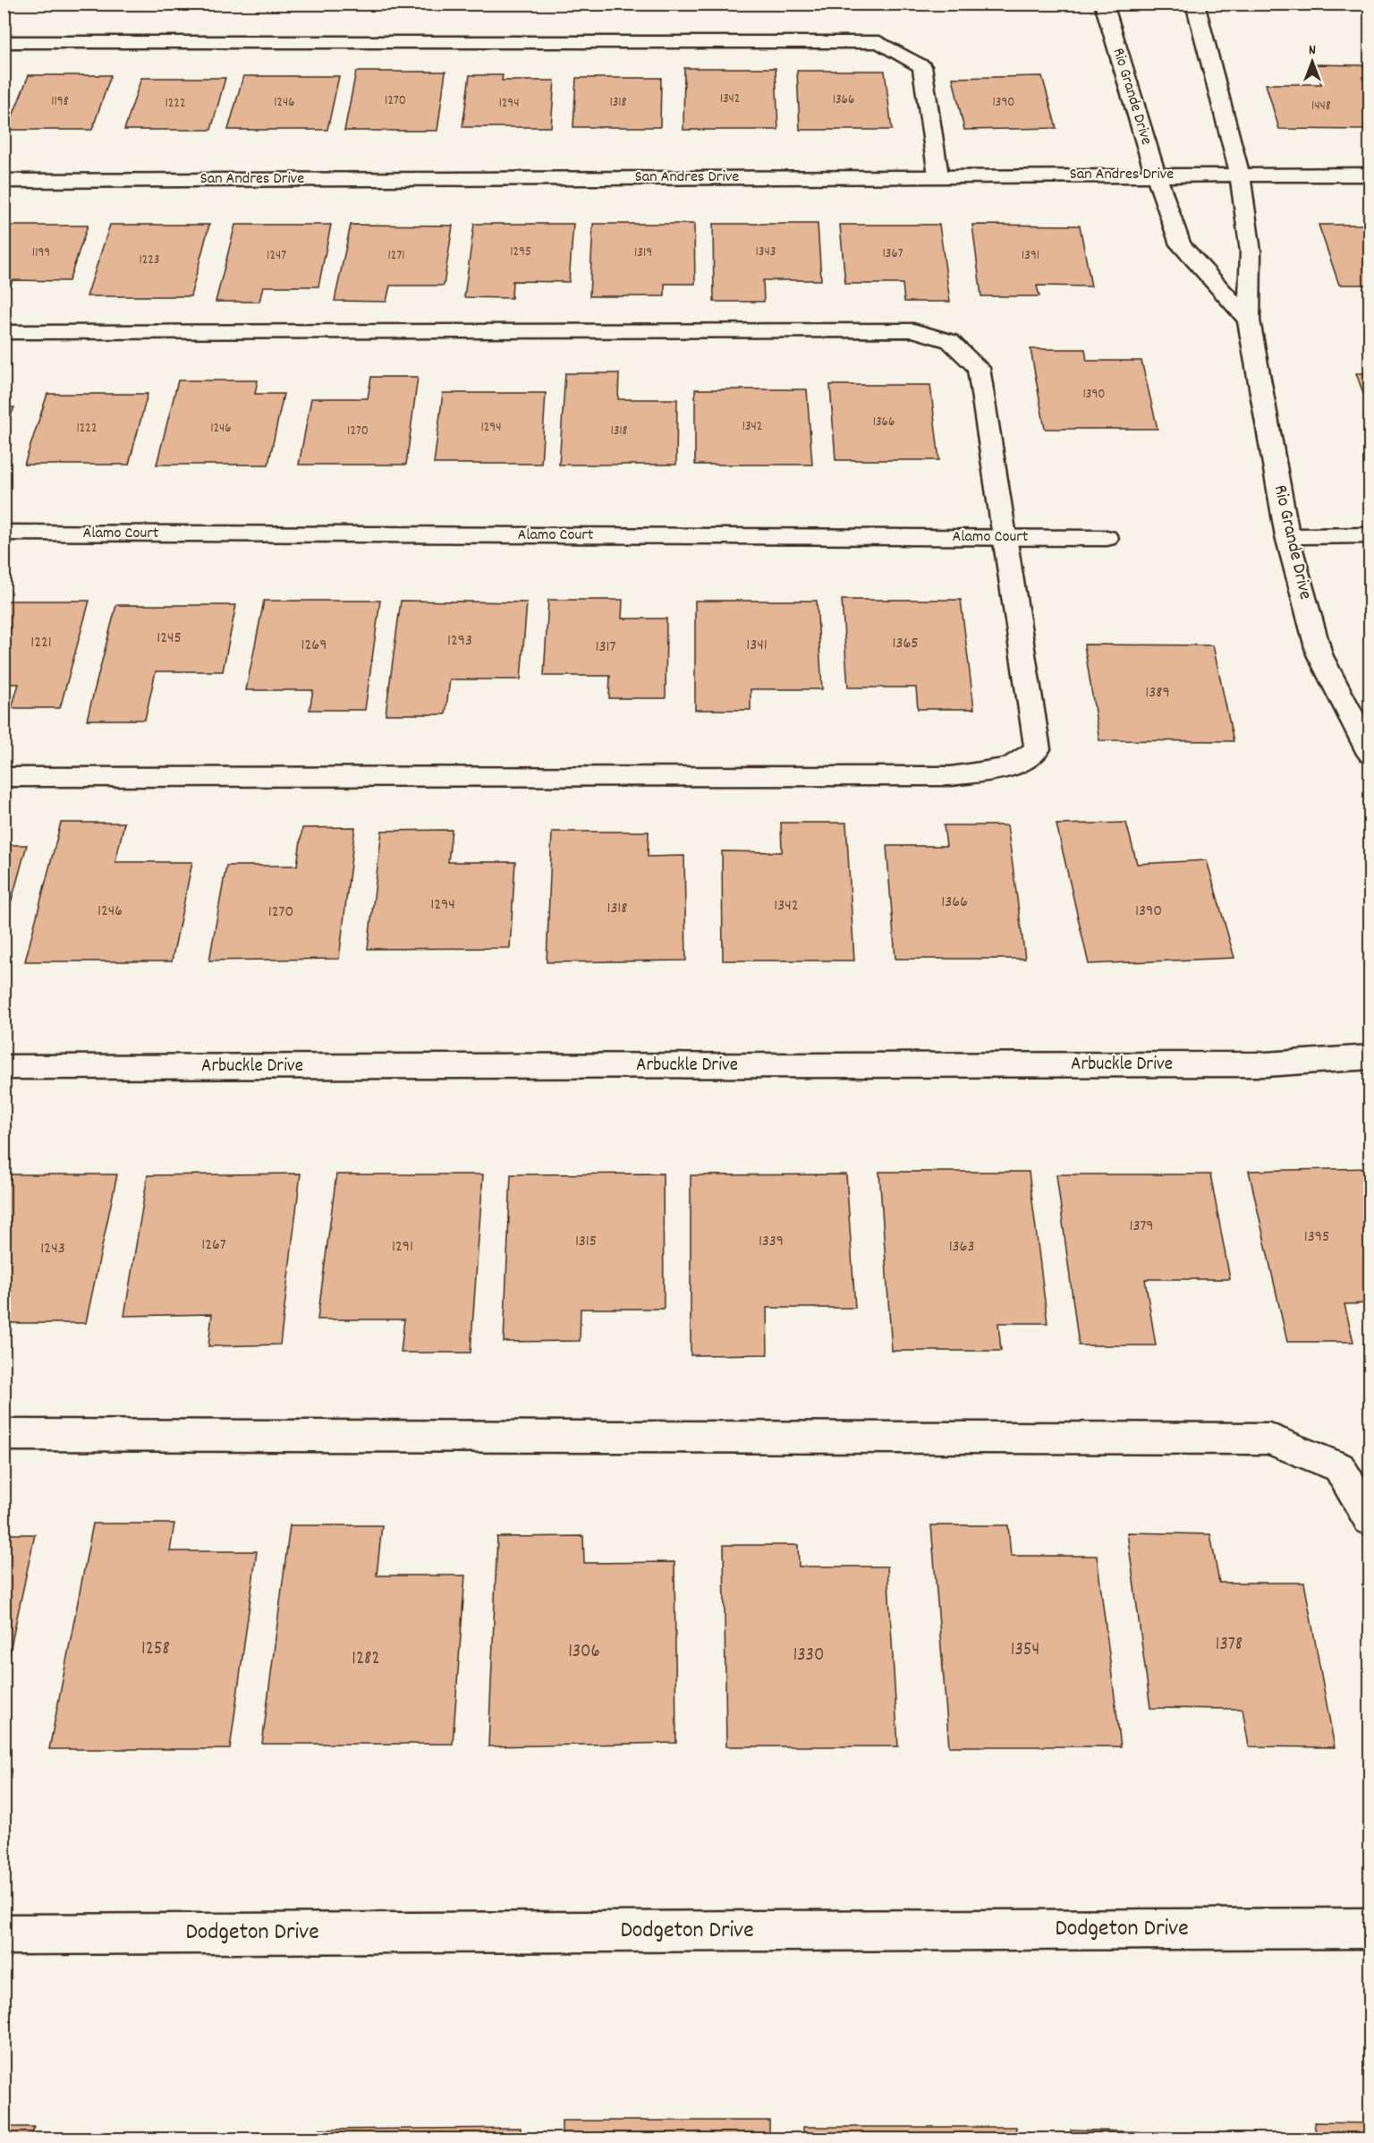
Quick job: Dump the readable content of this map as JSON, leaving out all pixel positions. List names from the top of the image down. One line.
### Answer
{"streets":{"street":["Rio Grande Drive","San Andres Drive","Alamo Court","Arbuckle Drive","Dodgeton Drive"]},"crossings":[["Rio Grande Drive","San Andres Drive"]],"house_numbers":["1342","1366","1270","1198","1246","1318","1390","1222","1294","1448","1295","1343","1199","1319","1367","1247","1271","1391","1223","1390","1366","1342","1294","1222","1246","1270","1318","1245","1293","1221","1365","1269","1341","1317","1389","1366","1294","1342","1318","1246","1390","1270","1379","1395","1315","1339","1267","1291","1363","1243","1378","1258","1354","1306","1330","1282"],"north":"top"}
